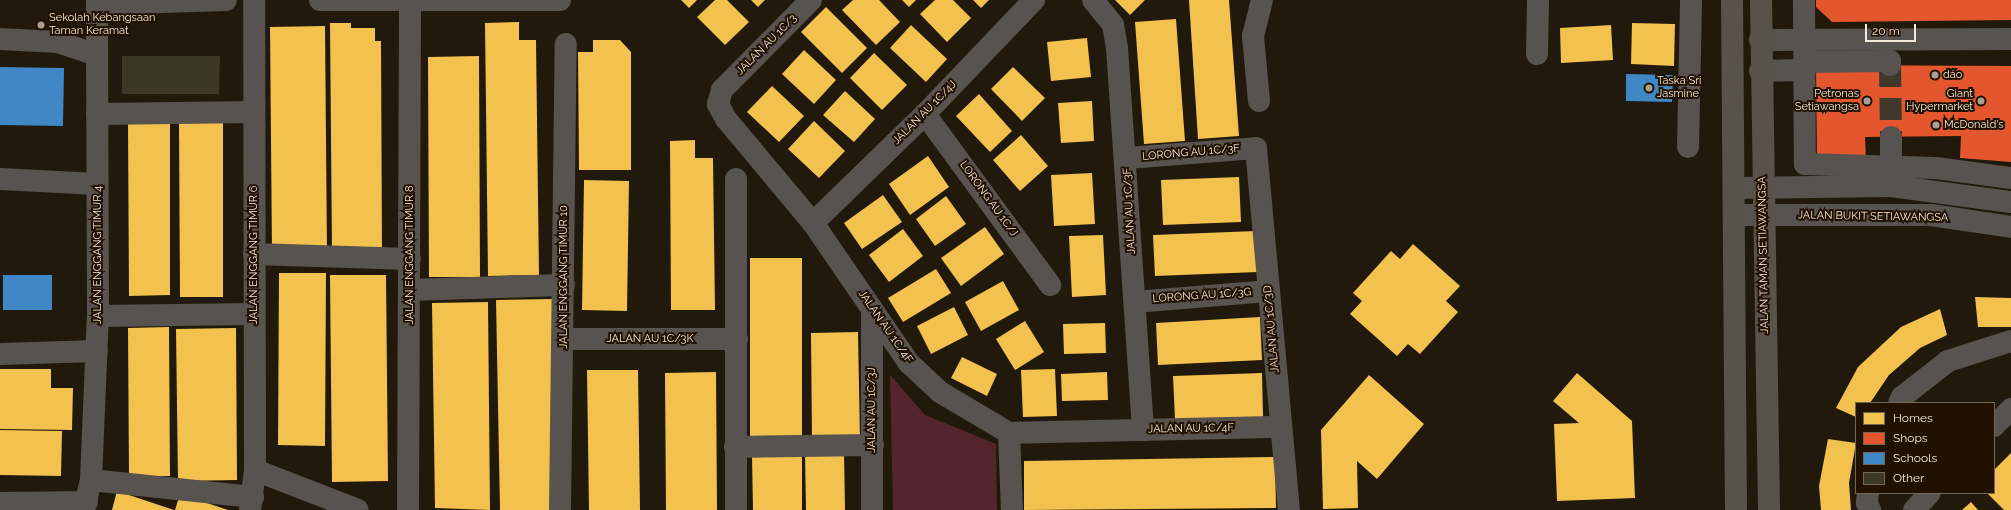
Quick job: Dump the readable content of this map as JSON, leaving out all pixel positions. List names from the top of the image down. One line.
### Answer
{"streets":{"main road":["JALAN TAMAN SETIAWANGSA"],"street":["JALAN AU 1C/3","JALAN AU 1C/4J","LORONG AU 1C/3F","LORONG AU 1C/J","JALAN AU 1C/3F","JALAN BUKIT SETIAWANGSA","JALAN ENGGANG TIMUR 4","JALAN ENGGANG TIMUR 6","JALAN ENGGANG TIMUR 8","JALAN ENGGANG TIMUR 10","LORONG AU 1C/3G","JALAN AU 1C/4F","JALAN AU 1C/3D","JALAN AU 1C/3K","JALAN AU 1C/3J"]},"crossings":[["JALAN AU 1C/3","JALAN AU 1C/4F"],["JALAN AU 1C/4J","LORONG AU 1C/J"],["JALAN AU 1C/4J","JALAN AU 1C/4F"],["LORONG AU 1C/3F","JALAN AU 1C/3F"],["LORONG AU 1C/3F","JALAN AU 1C/3D"],["JALAN AU 1C/3F","LORONG AU 1C/3G"],["JALAN AU 1C/3F","JALAN AU 1C/4F"],["JALAN BUKIT SETIAWANGSA","JALAN TAMAN SETIAWANGSA"],["JALAN ENGGANG TIMUR 10","JALAN AU 1C/3K"],["LORONG AU 1C/3G","JALAN AU 1C/3D"],["JALAN AU 1C/4F","JALAN AU 1C/3D"],["JALAN AU 1C/4F","JALAN AU 1C/3J"]],"places":["Sekolah Kebangsaan Taman Keramat","dáo","Taska Sri Jasmine","Petronas Setiawangsa","Giant Hypermarket","McDonald's"],"legend":["Homes","Shops","Schools","Other"],"scale_bar":"20 m"}
